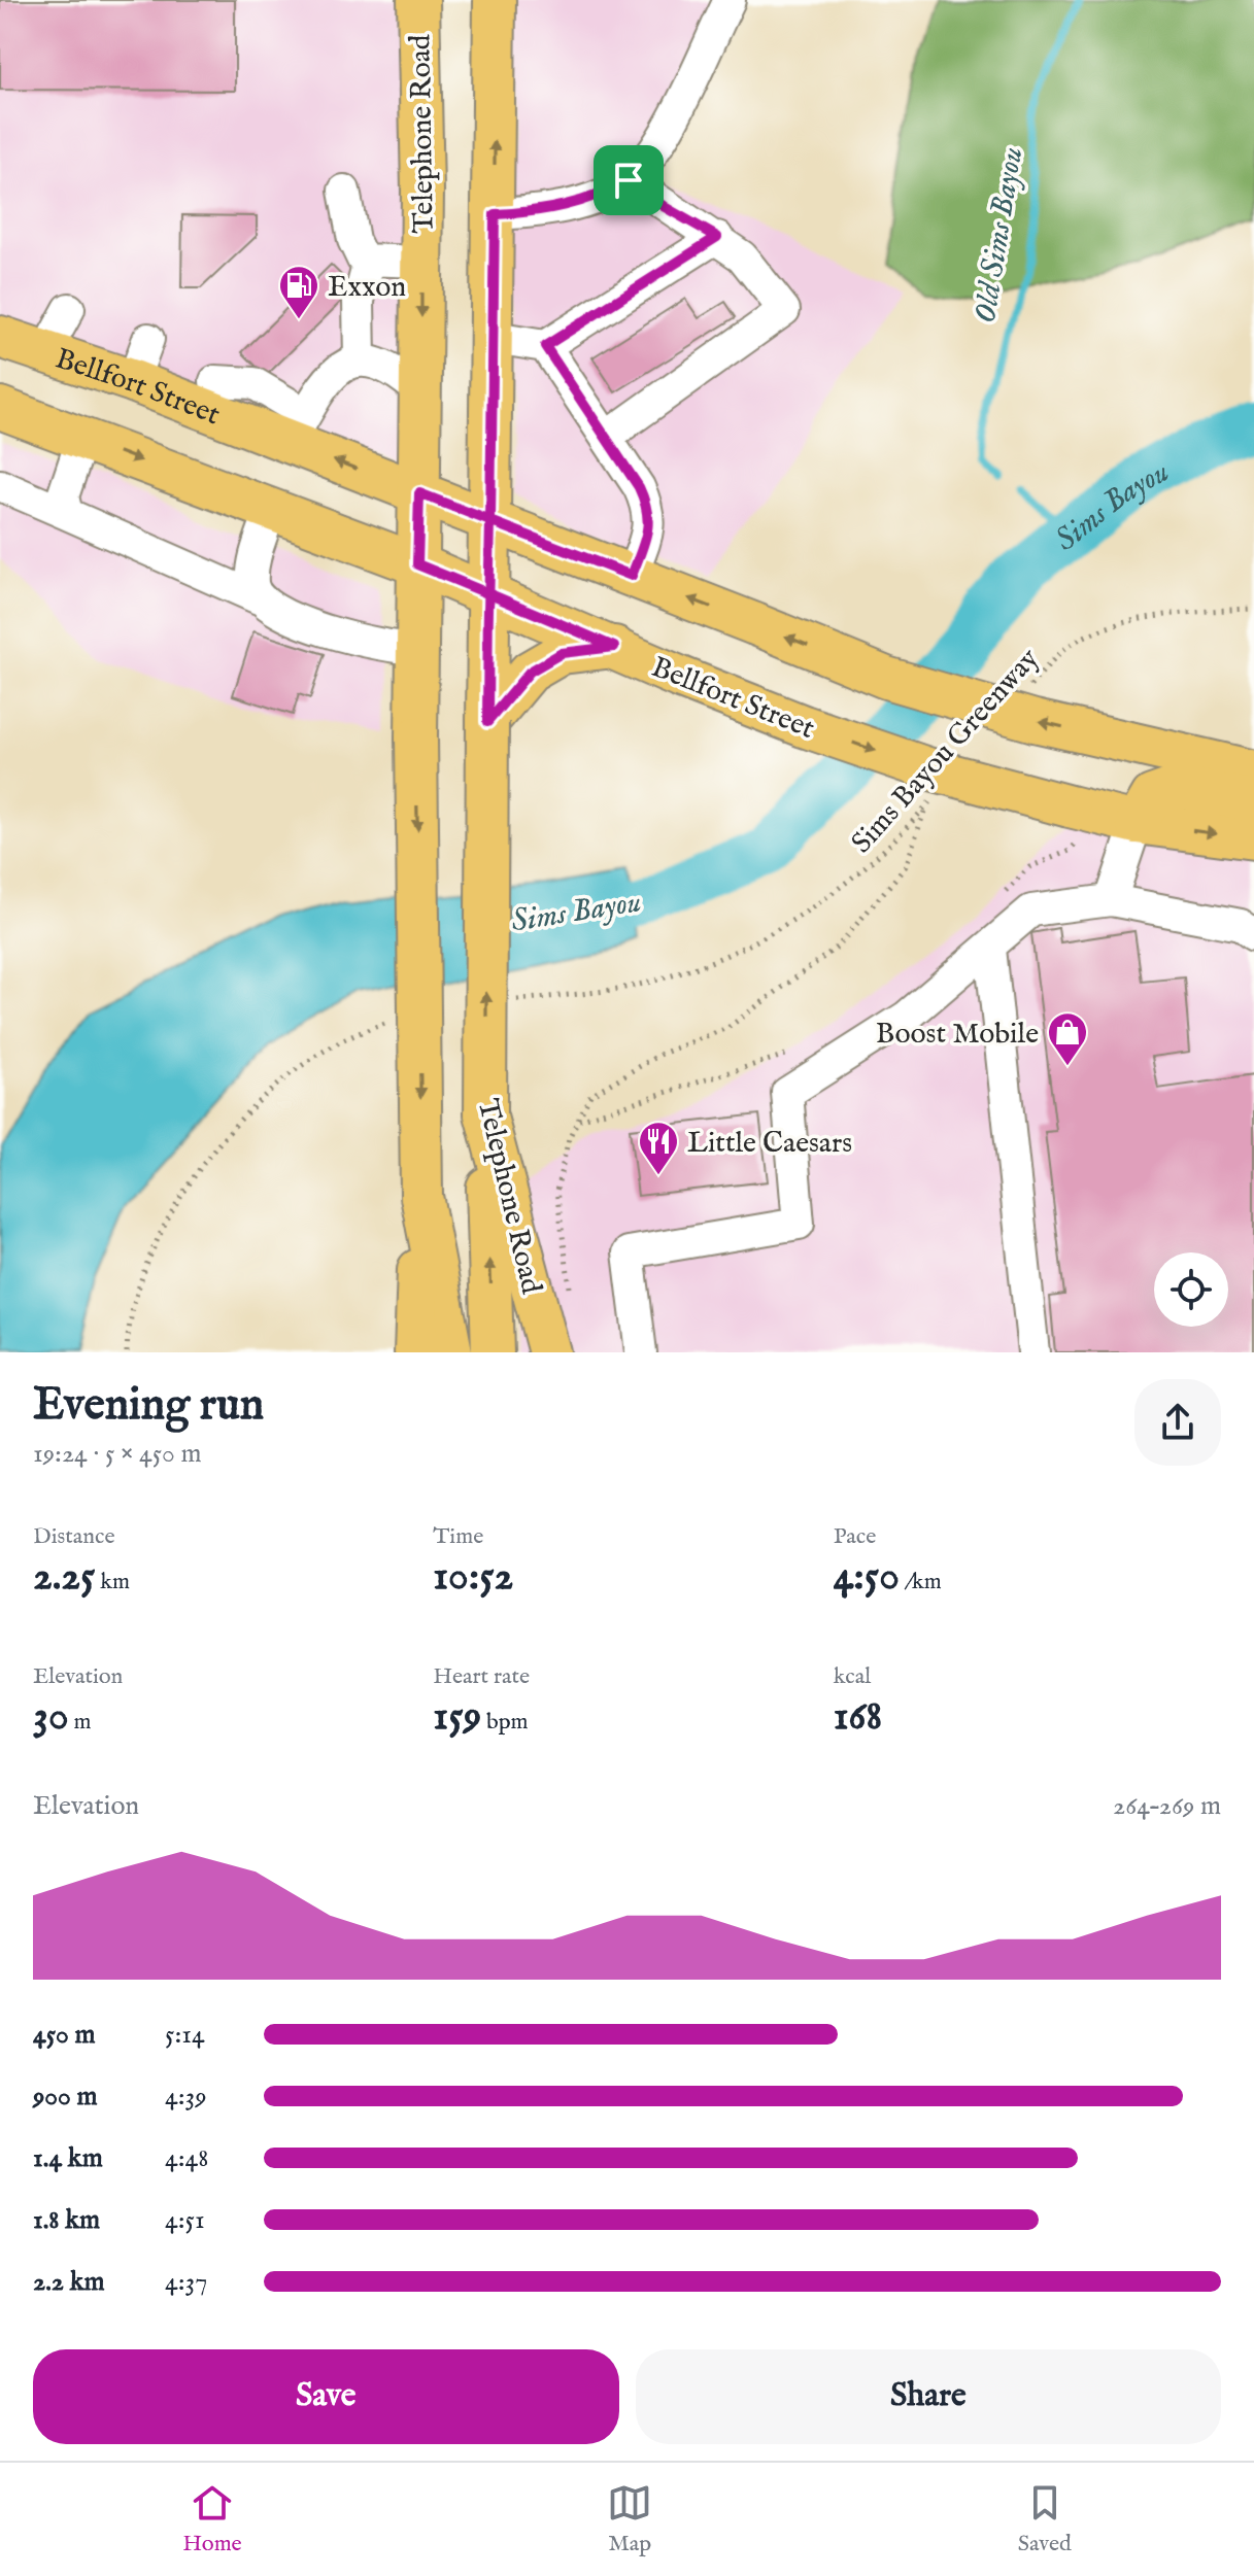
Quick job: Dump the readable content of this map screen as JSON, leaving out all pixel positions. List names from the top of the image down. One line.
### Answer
{"streets":{"main road":["Telephone Road","Bellfort Street"],"path":["Sims Bayou Greenway"]},"crossings":[["Telephone Road","Bellfort Street"]],"water":["Old Sims Bayou","Sims Bayou"],"places":{"fuel station":["Exxon"],"shop":["Boost Mobile"],"restaurant":["Little Caesars"]},"page":{"heading":["Evening run","19:24 · 5 × 450 m"],"stats":[["Distance","2.25 km"],["Time","10:52"],["Pace","4:50 /km"],["Elevation","30 m"],["Heart rate","159 bpm"],["kcal","168"]],"chart":["Elevation","264–269 m"],"list":[{"name":"450 m","note":"5:14"},{"name":"900 m","note":"4:39"},{"name":"1.4 km","note":"4:48"},{"name":"1.8 km","note":"4:51"},{"name":"2.2 km","note":"4:37"}],"buttons":["Save","Share"],"tabs":["Home","Map","Saved"]}}
